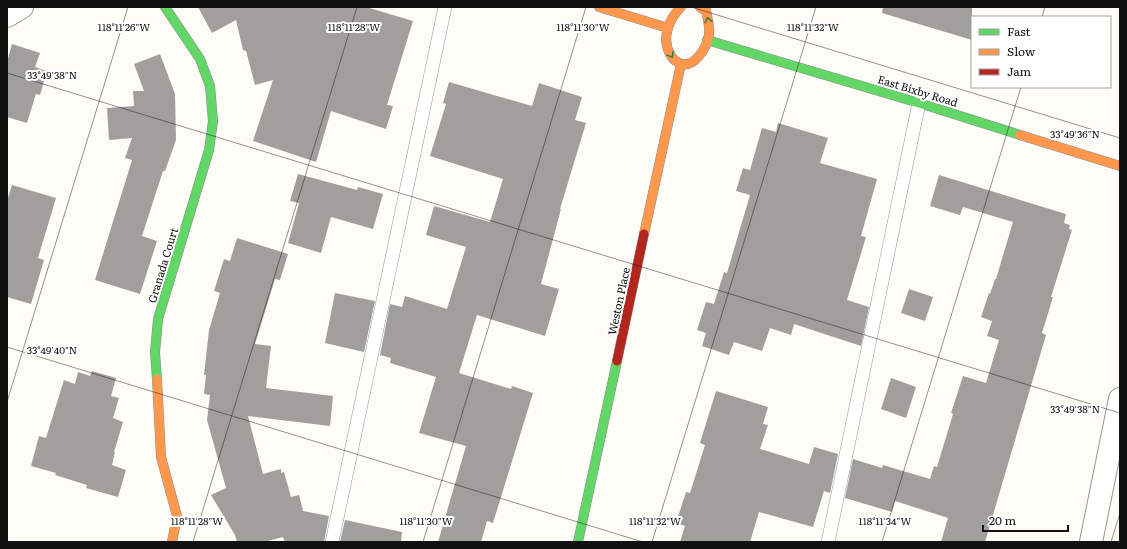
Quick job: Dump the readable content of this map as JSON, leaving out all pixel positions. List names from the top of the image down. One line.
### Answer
{"streets":{"street":["East Bixby Road","Granada Court","Weston Place"]},"legend":["Fast","Slow","Jam"],"scale_bar":"20 m","coordinates":["118°11'26\"W","118°11'28\"W","118°11'30\"W","118°11'32\"W","33°49'38\"N","33°49'36\"N","33°49'40\"N","118°11'34\"W"]}
